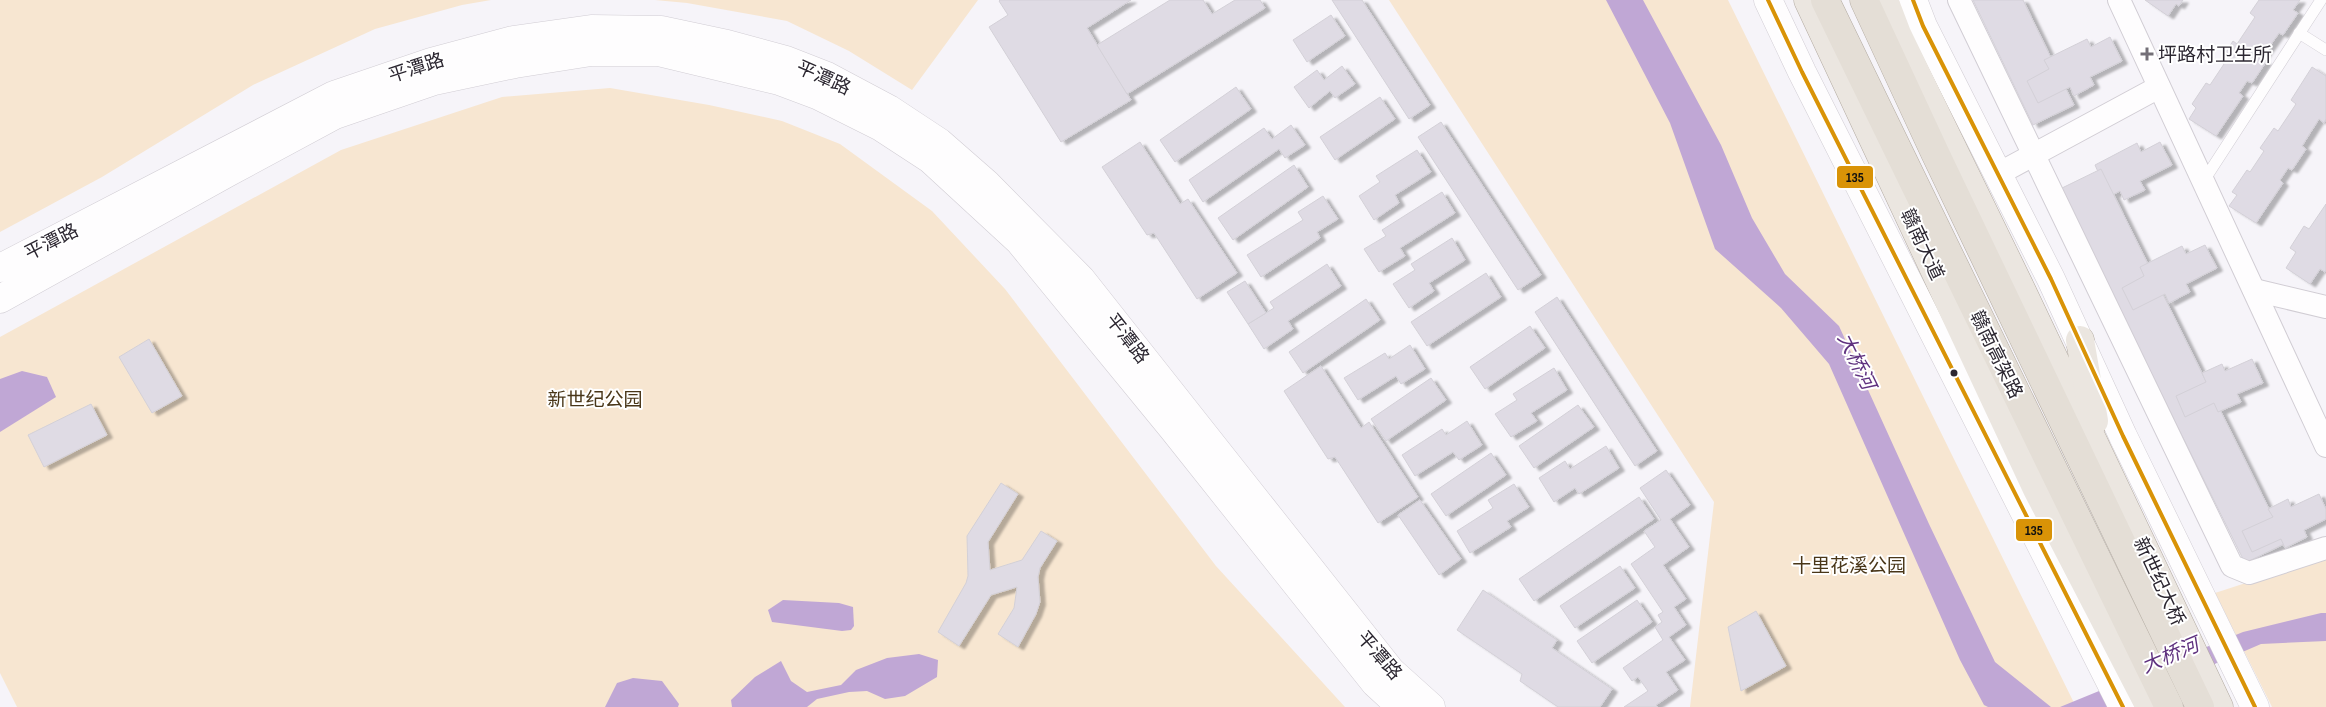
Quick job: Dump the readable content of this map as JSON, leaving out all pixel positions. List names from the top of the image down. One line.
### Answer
{"streets":{"highway":["赣南高架路"],"main road":["平潭路","赣南大道","新世纪大桥"]},"water":["大桥河"],"parks":["新世纪公园","十里花溪公园"],"places":{"health":["坪路村卫生所"]},"lines":["transit line 135"]}
